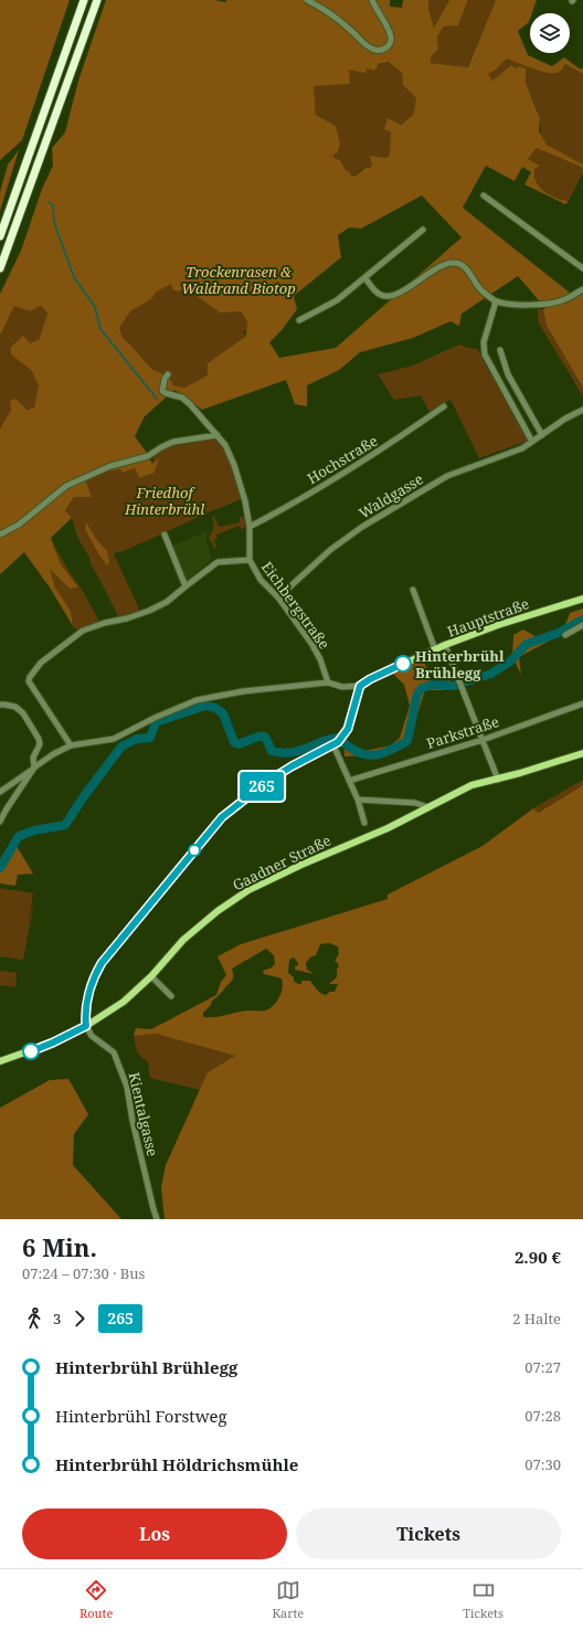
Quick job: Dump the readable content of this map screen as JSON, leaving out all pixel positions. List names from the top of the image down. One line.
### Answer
{"streets":{"main road":["Hauptstraße","Gaadner Straße"],"street":["Hochstraße","Waldgasse","Eichbergstraße","Parkstraße","Kientalgasse"]},"crossings":[["Hochstraße","Eichbergstraße"],["Waldgasse","Eichbergstraße"],["Gaadner Straße","Kientalgasse"]],"parks":["Trockenrasen & Waldrand Biotop","Friedhof Hinterbrühl"],"places":["Hinterbrühl Brühlegg"],"lines":["bus line 265"],"page":{"on_map":"265","heading":["6 Min.","07:24 – 07:30 · Bus","2.90 €"],"legs":["3","265","2 Halte"],"list":[{"name":"Hinterbrühl Brühlegg","value":"07:27"},{"name":"Hinterbrühl Forstweg","value":"07:28"},{"name":"Hinterbrühl Höldrichsmühle","value":"07:30"}],"buttons":["Los","Tickets"],"tabs":["Route","Karte","Tickets"]}}
